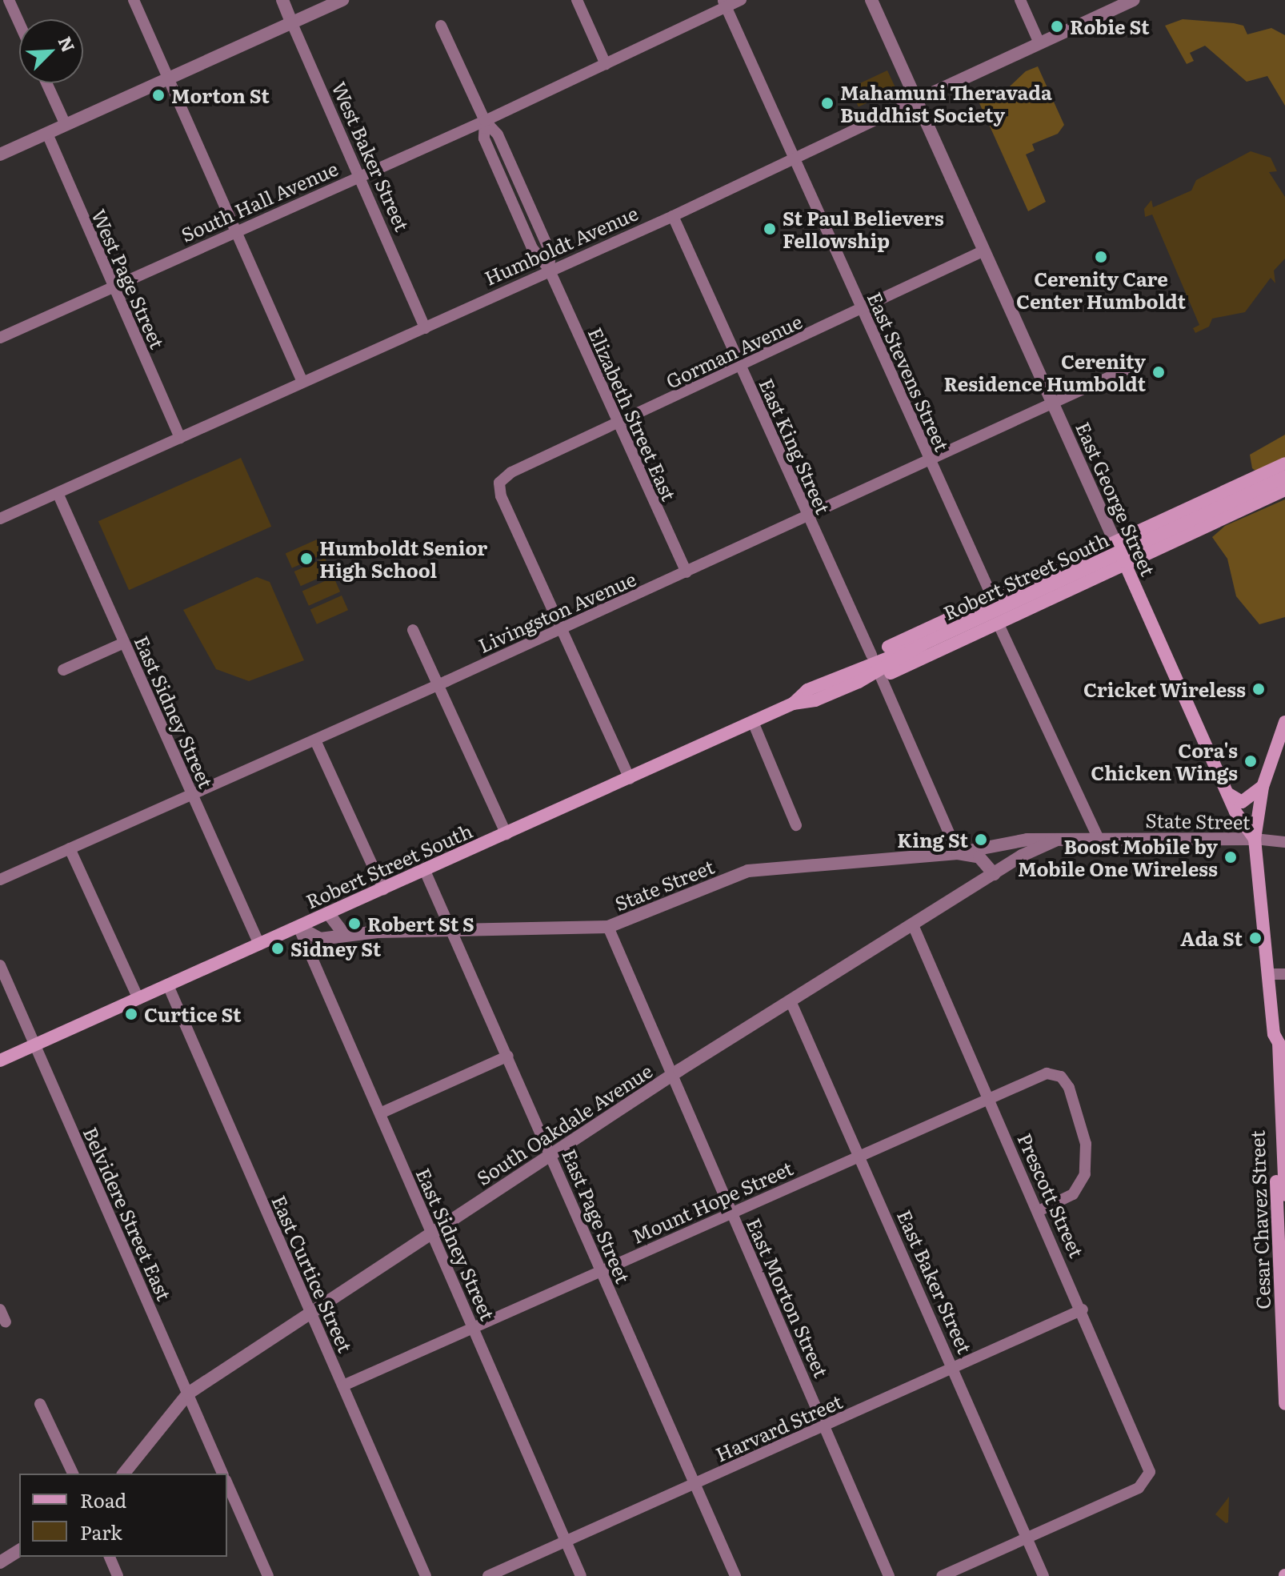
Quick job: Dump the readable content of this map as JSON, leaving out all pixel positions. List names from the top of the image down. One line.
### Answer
{"streets":{"main road":["East George Street","Robert Street South","Cesar Chavez Street"],"street":["West Baker Street","South Hall Avenue","Humboldt Avenue","West Page Street","Gorman Avenue","East Stevens Street","Elizabeth Street East","East King Street","Livingston Avenue","East Sidney Street","State Street","South Oakdale Avenue","Prescott Street","Mount Hope Street","Belvidere Street East","East Page Street","East Curtice Street","East Baker Street","East Morton Street","Harvard Street"]},"crossings":[["West Baker Street","South Hall Avenue"],["West Baker Street","Humboldt Avenue"],["South Hall Avenue","West Page Street"],["South Hall Avenue","East Stevens Street"],["South Hall Avenue","Elizabeth Street East"],["Humboldt Avenue","West Page Street"],["Humboldt Avenue","East Stevens Street"],["Humboldt Avenue","Elizabeth Street East"],["Humboldt Avenue","East King Street"],["Humboldt Avenue","East George Street"],["Humboldt Avenue","East Sidney Street"],["Gorman Avenue","East Stevens Street"],["Gorman Avenue","Elizabeth Street East"],["Gorman Avenue","East King Street"],["Gorman Avenue","East George Street"],["Gorman Avenue","Livingston Avenue"],["East Stevens Street","Livingston Avenue"],["Elizabeth Street East","Livingston Avenue"],["East King Street","Livingston Avenue"],["East George Street","Livingston Avenue"],["East George Street","State Street"],["East George Street","Cesar Chavez Street"],["Robert Street South","East Sidney Street"],["Robert Street South","State Street"],["Robert Street South","Belvidere Street East"],["Robert Street South","East Page Street"],["Robert Street South","East Curtice Street"],["Livingston Avenue","East Sidney Street"],["East Sidney Street","State Street"],["East Sidney Street","South Oakdale Avenue"],["East Sidney Street","Mount Hope Street"],["East Sidney Street","Harvard Street"],["State Street","South Oakdale Avenue"],["State Street","East Page Street"],["State Street","Cesar Chavez Street"],["State Street","East Morton Street"],["South Oakdale Avenue","Prescott Street"],["South Oakdale Avenue","Belvidere Street East"],["South Oakdale Avenue","East Page Street"],["South Oakdale Avenue","East Curtice Street"],["South Oakdale Avenue","East Baker Street"],["South Oakdale Avenue","East Morton Street"],["Prescott Street","Mount Hope Street"],["Prescott Street","East Baker Street"],["Prescott Street","Harvard Street"],["Mount Hope Street","East Page Street"],["Mount Hope Street","East Curtice Street"],["Mount Hope Street","East Baker Street"],["Mount Hope Street","East Morton Street"],["East Page Street","Harvard Street"],["East Baker Street","Harvard Street"],["East Morton Street","Harvard Street"]],"places":["Robie St","Morton St","Mahamuni Theravada Buddhist Society","St Paul Believers Fellowship","Cerenity Care Center Humboldt","Cerenity Residence Humboldt","Humboldt Senior High School","Cricket Wireless","Cora's Chicken Wings","King St","Boost Mobile by Mobile One Wireless","Robert St S","Ada St","Sidney St","Curtice St"],"legend":["Road","Park"],"north":"top right"}
